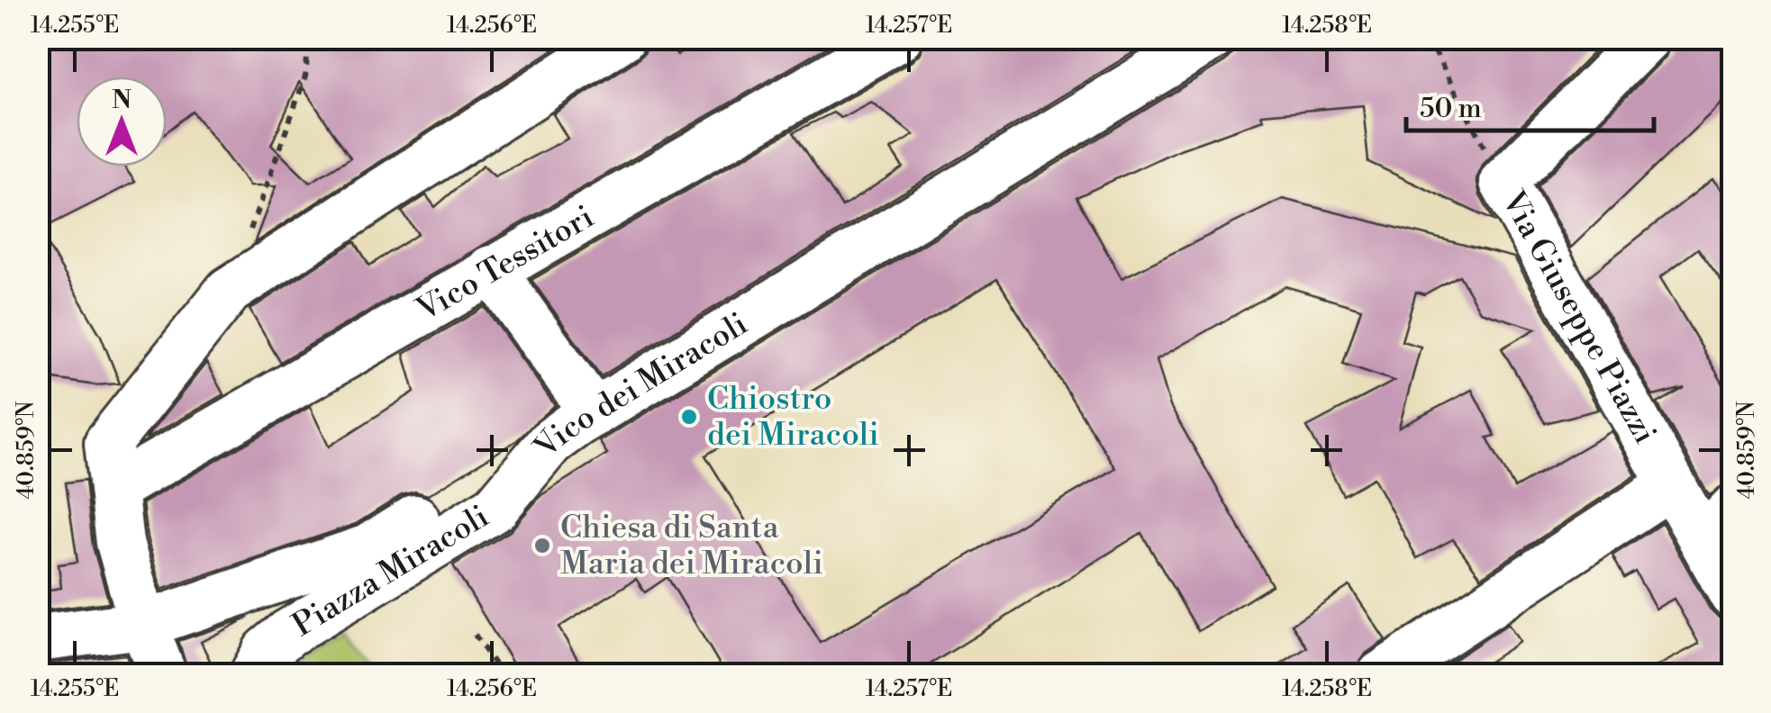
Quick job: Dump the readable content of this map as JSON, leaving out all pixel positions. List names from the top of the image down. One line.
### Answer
{"streets":{"street":["Vico Tessitori","Via Giuseppe Piazzi","Vico dei Miracoli","Piazza Miracoli"]},"crossings":[["Vico dei Miracoli","Piazza Miracoli"]],"places":["Chiostro dei Miracoli","Chiesa di Santa Maria dei Miracoli"],"scale_bar":"50 m","north":"top","coordinates":["14.255°E","14.256°E","14.257°E","14.258°E","40.859°N"]}
